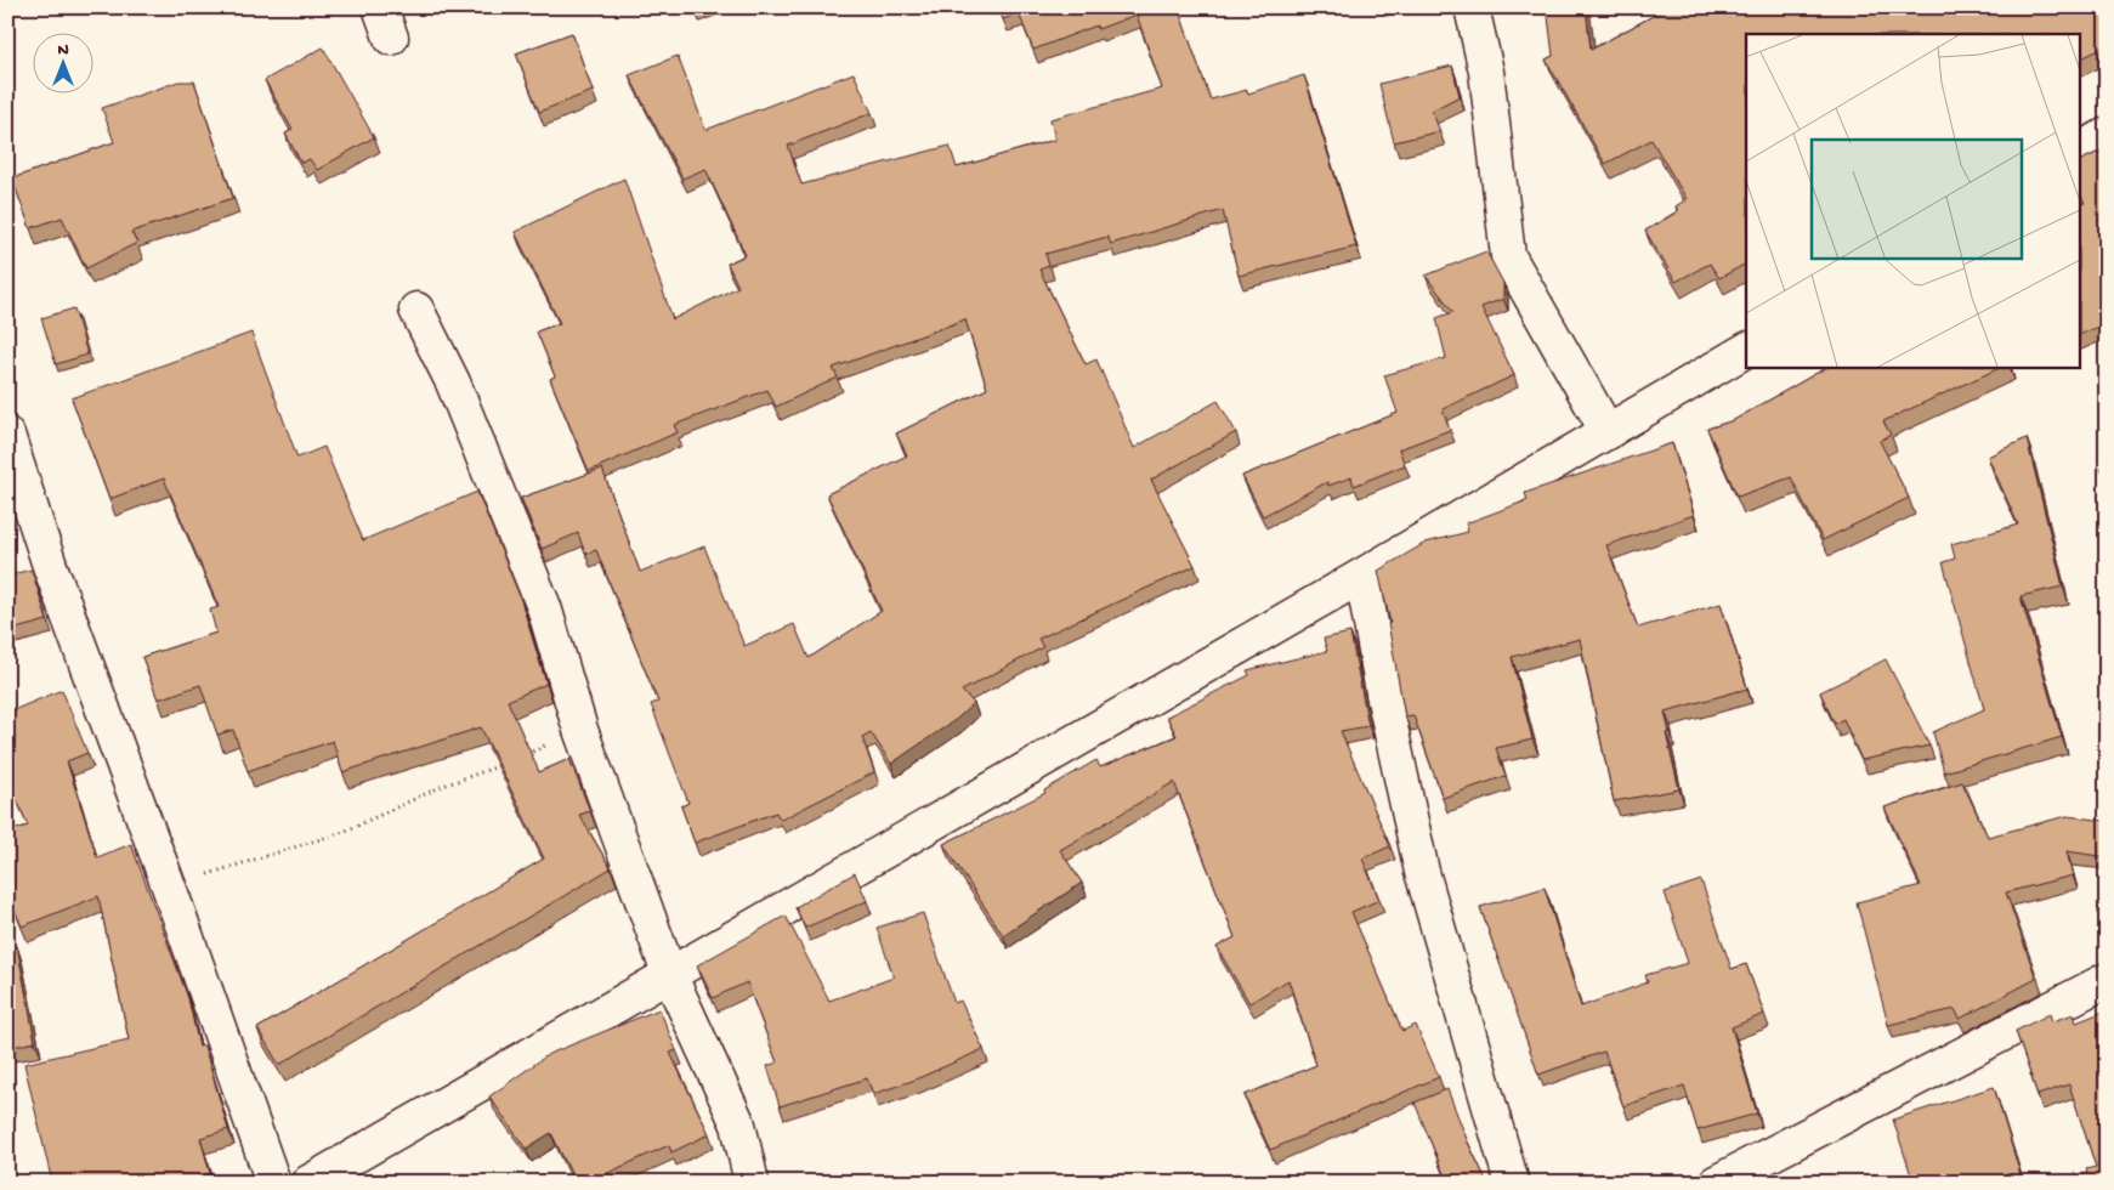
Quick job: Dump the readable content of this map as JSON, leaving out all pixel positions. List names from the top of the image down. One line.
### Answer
{"north":"top"}
